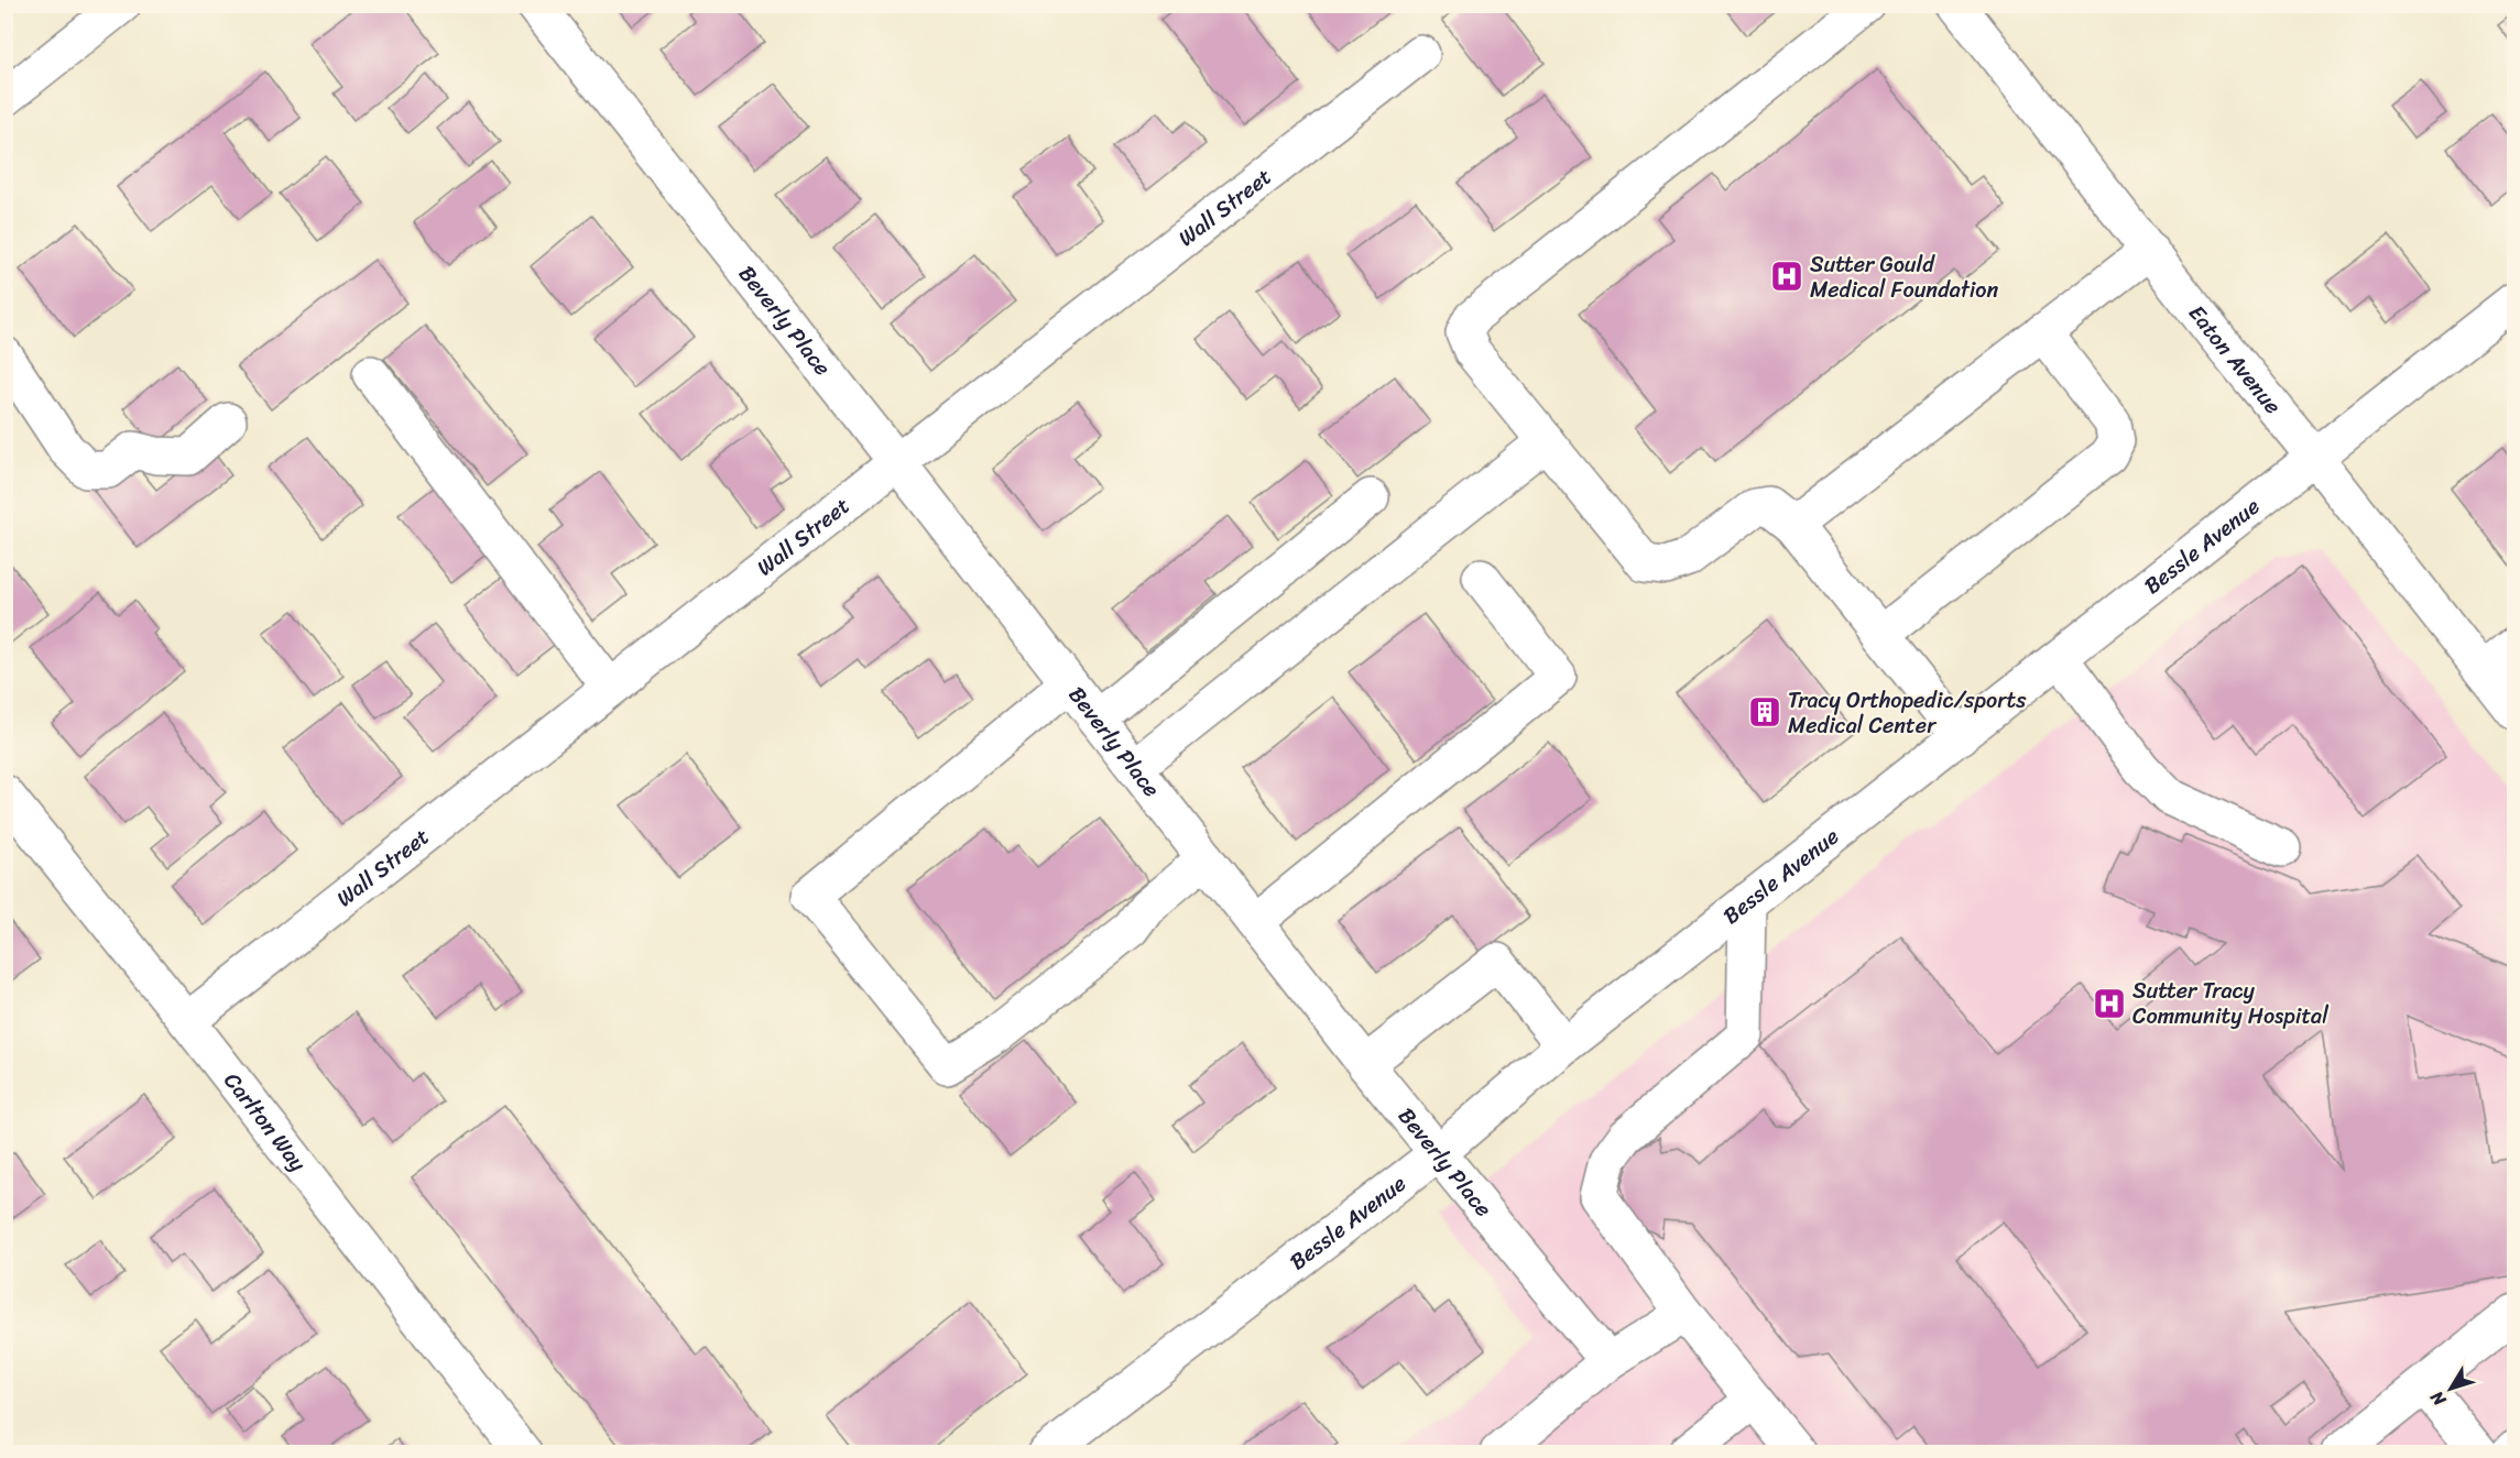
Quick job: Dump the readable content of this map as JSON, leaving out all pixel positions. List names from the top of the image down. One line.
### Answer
{"streets":{"street":["Wall Street","Beverly Place","Eaton Avenue","Bessle Avenue","Carlton Way"]},"crossings":[["Wall Street","Beverly Place"],["Wall Street","Carlton Way"],["Beverly Place","Bessle Avenue"],["Eaton Avenue","Bessle Avenue"]],"places":{"hospital":["Sutter Gould Medical Foundation","Sutter Tracy Community Hospital"],"building":["Tracy Orthopedic/sports Medical Center"]},"north":"bottom left"}
